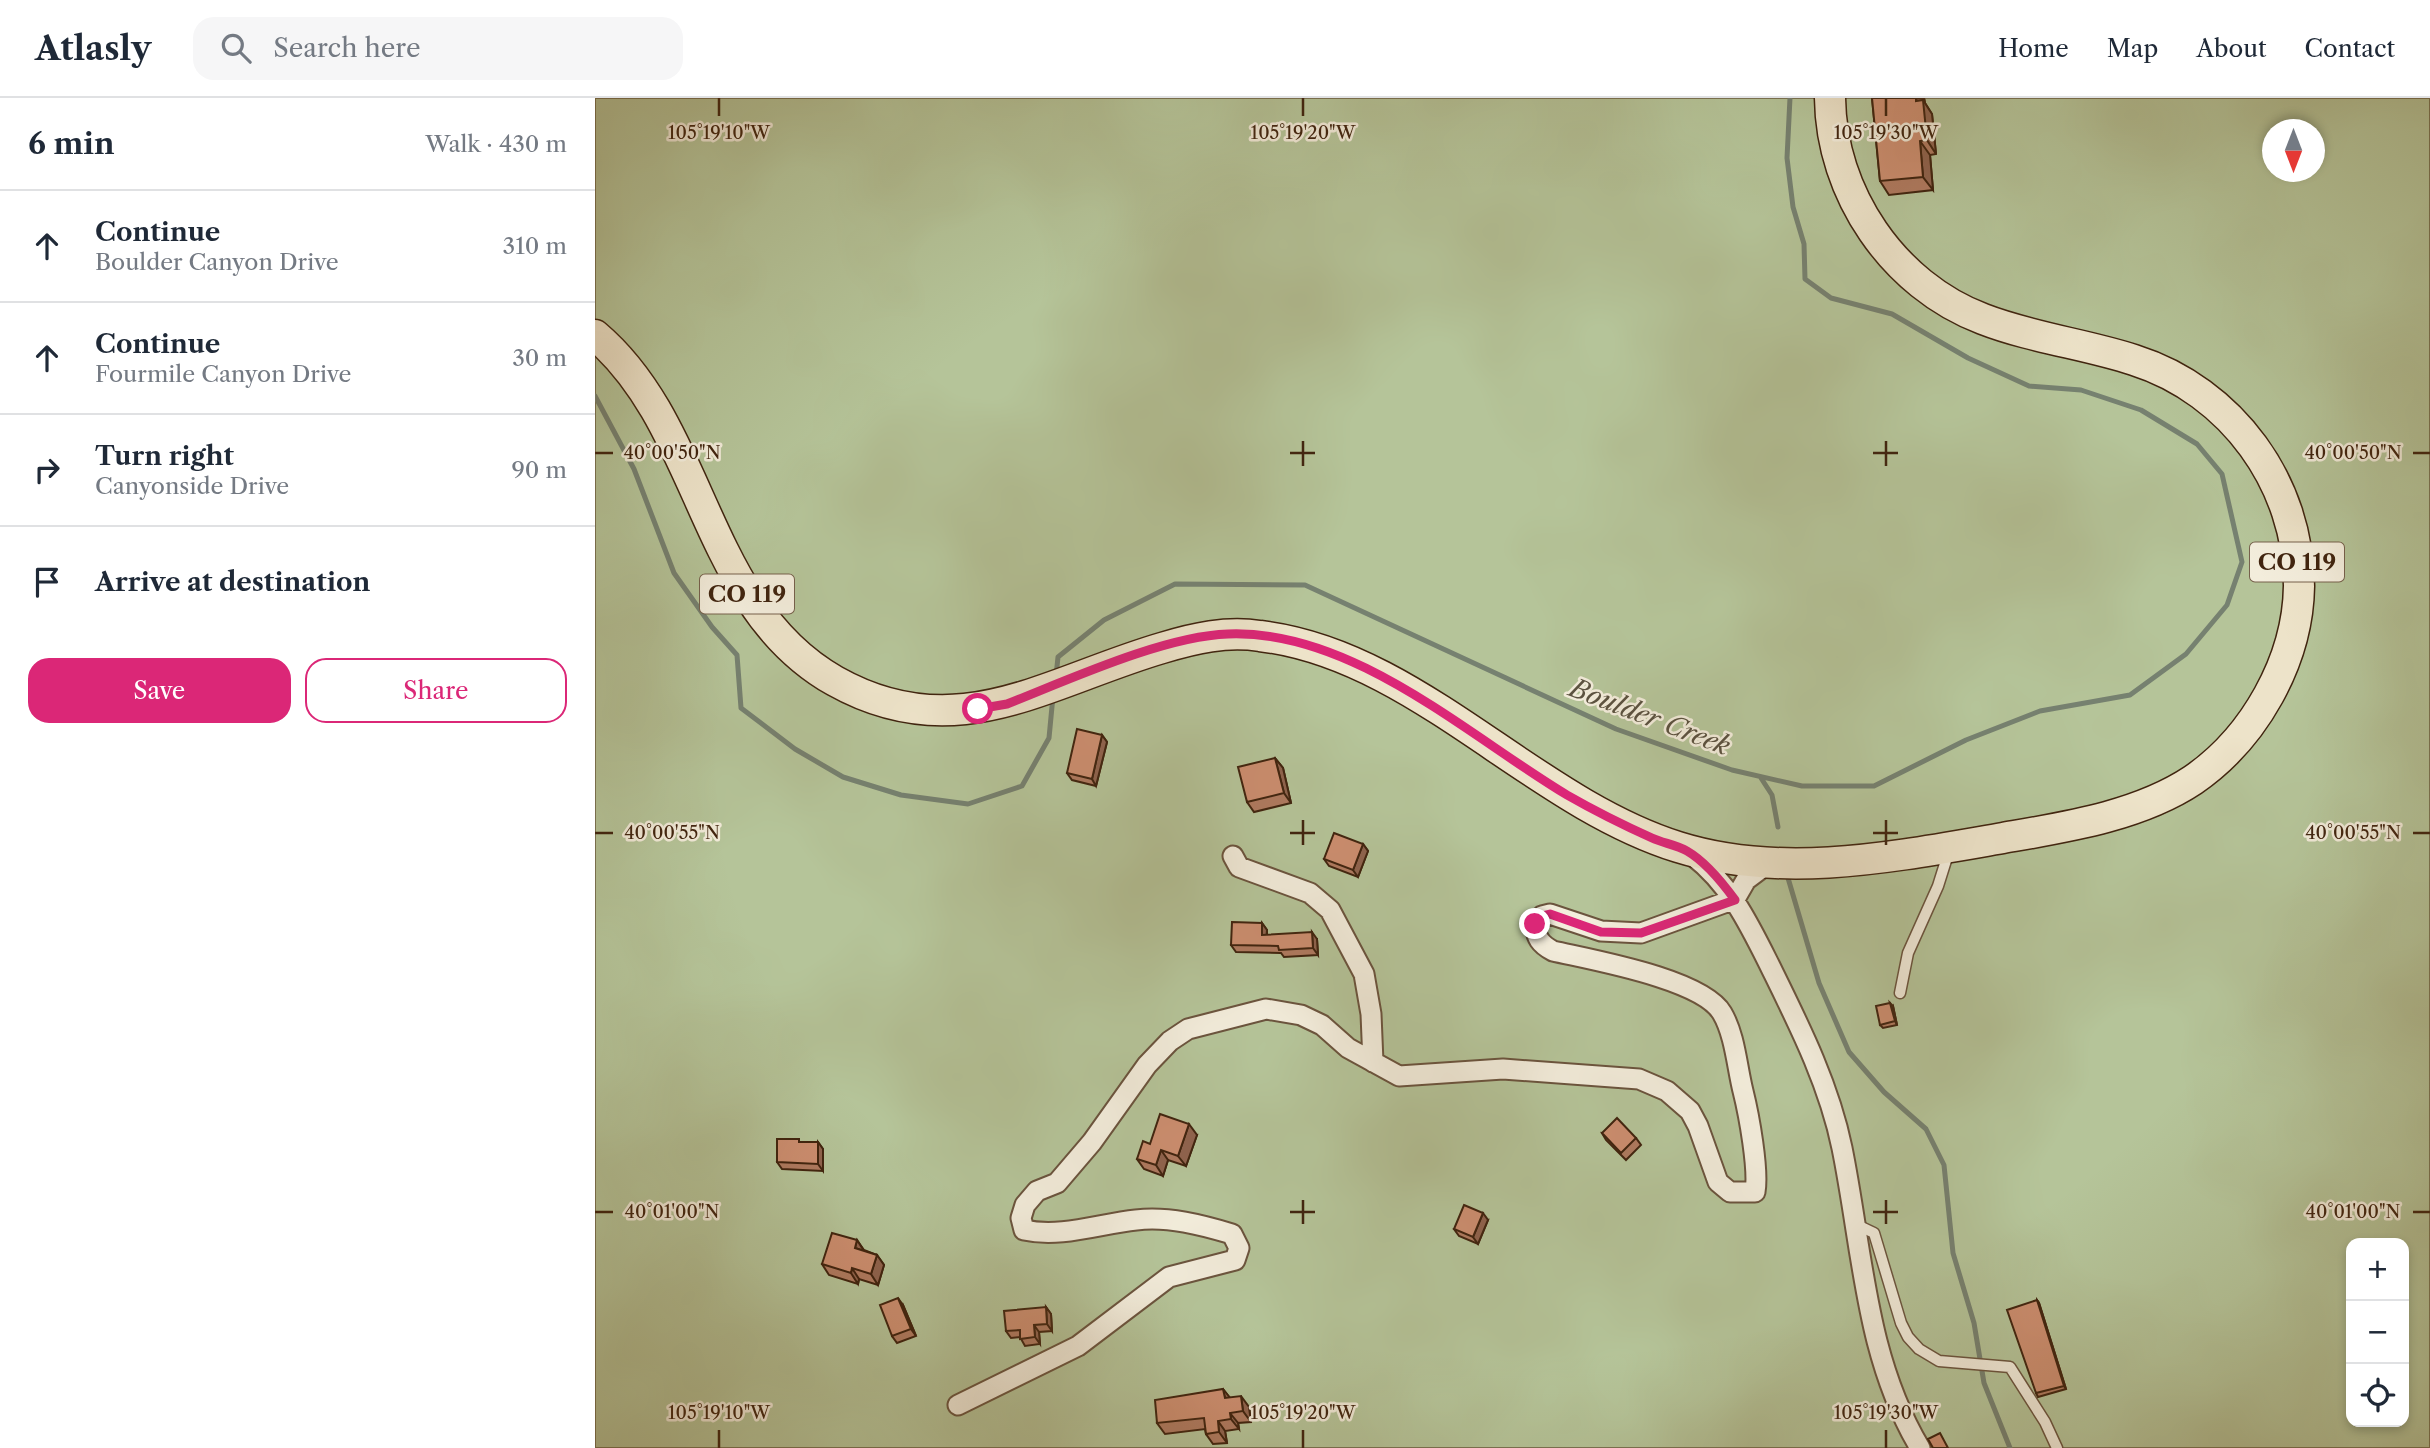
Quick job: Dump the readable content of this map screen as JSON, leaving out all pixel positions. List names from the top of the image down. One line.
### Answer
{"streets":{"main road":["CO 119"]},"water":["Boulder Creek"],"north":"bottom","page":{"header":"Atlasly","search":"Search here","nav":["Home","Map","About","Contact"],"heading":["6 min","Walk · 430 m"],"list":[["Continue","Boulder Canyon Drive","310 m"],["Continue","Fourmile Canyon Drive","30 m"],["Turn right","Canyonside Drive","90 m"],"Arrive at destination"],"buttons":["Save","Share"],"map_buttons":["+","−"]},"coordinates":["105°19'10\"W","105°19'20\"W","105°19'30\"W","40°00'50\"N","40°00'55\"N","40°01'00\"N"]}
